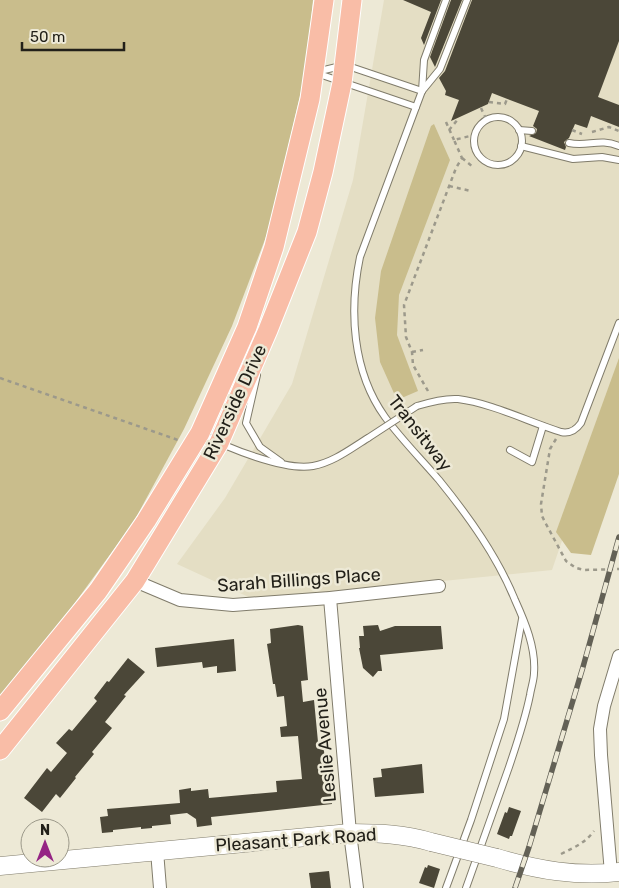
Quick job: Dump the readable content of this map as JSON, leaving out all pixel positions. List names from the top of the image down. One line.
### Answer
{"streets":{"main road":["Riverside Drive"],"street":["Sarah Billings Place","Leslie Avenue","Pleasant Park Road"],"lane":["Transitway"]},"crossings":[["Riverside Drive","Sarah Billings Place"],["Sarah Billings Place","Leslie Avenue"],["Leslie Avenue","Pleasant Park Road"]],"scale_bar":"50 m","north":"top"}
